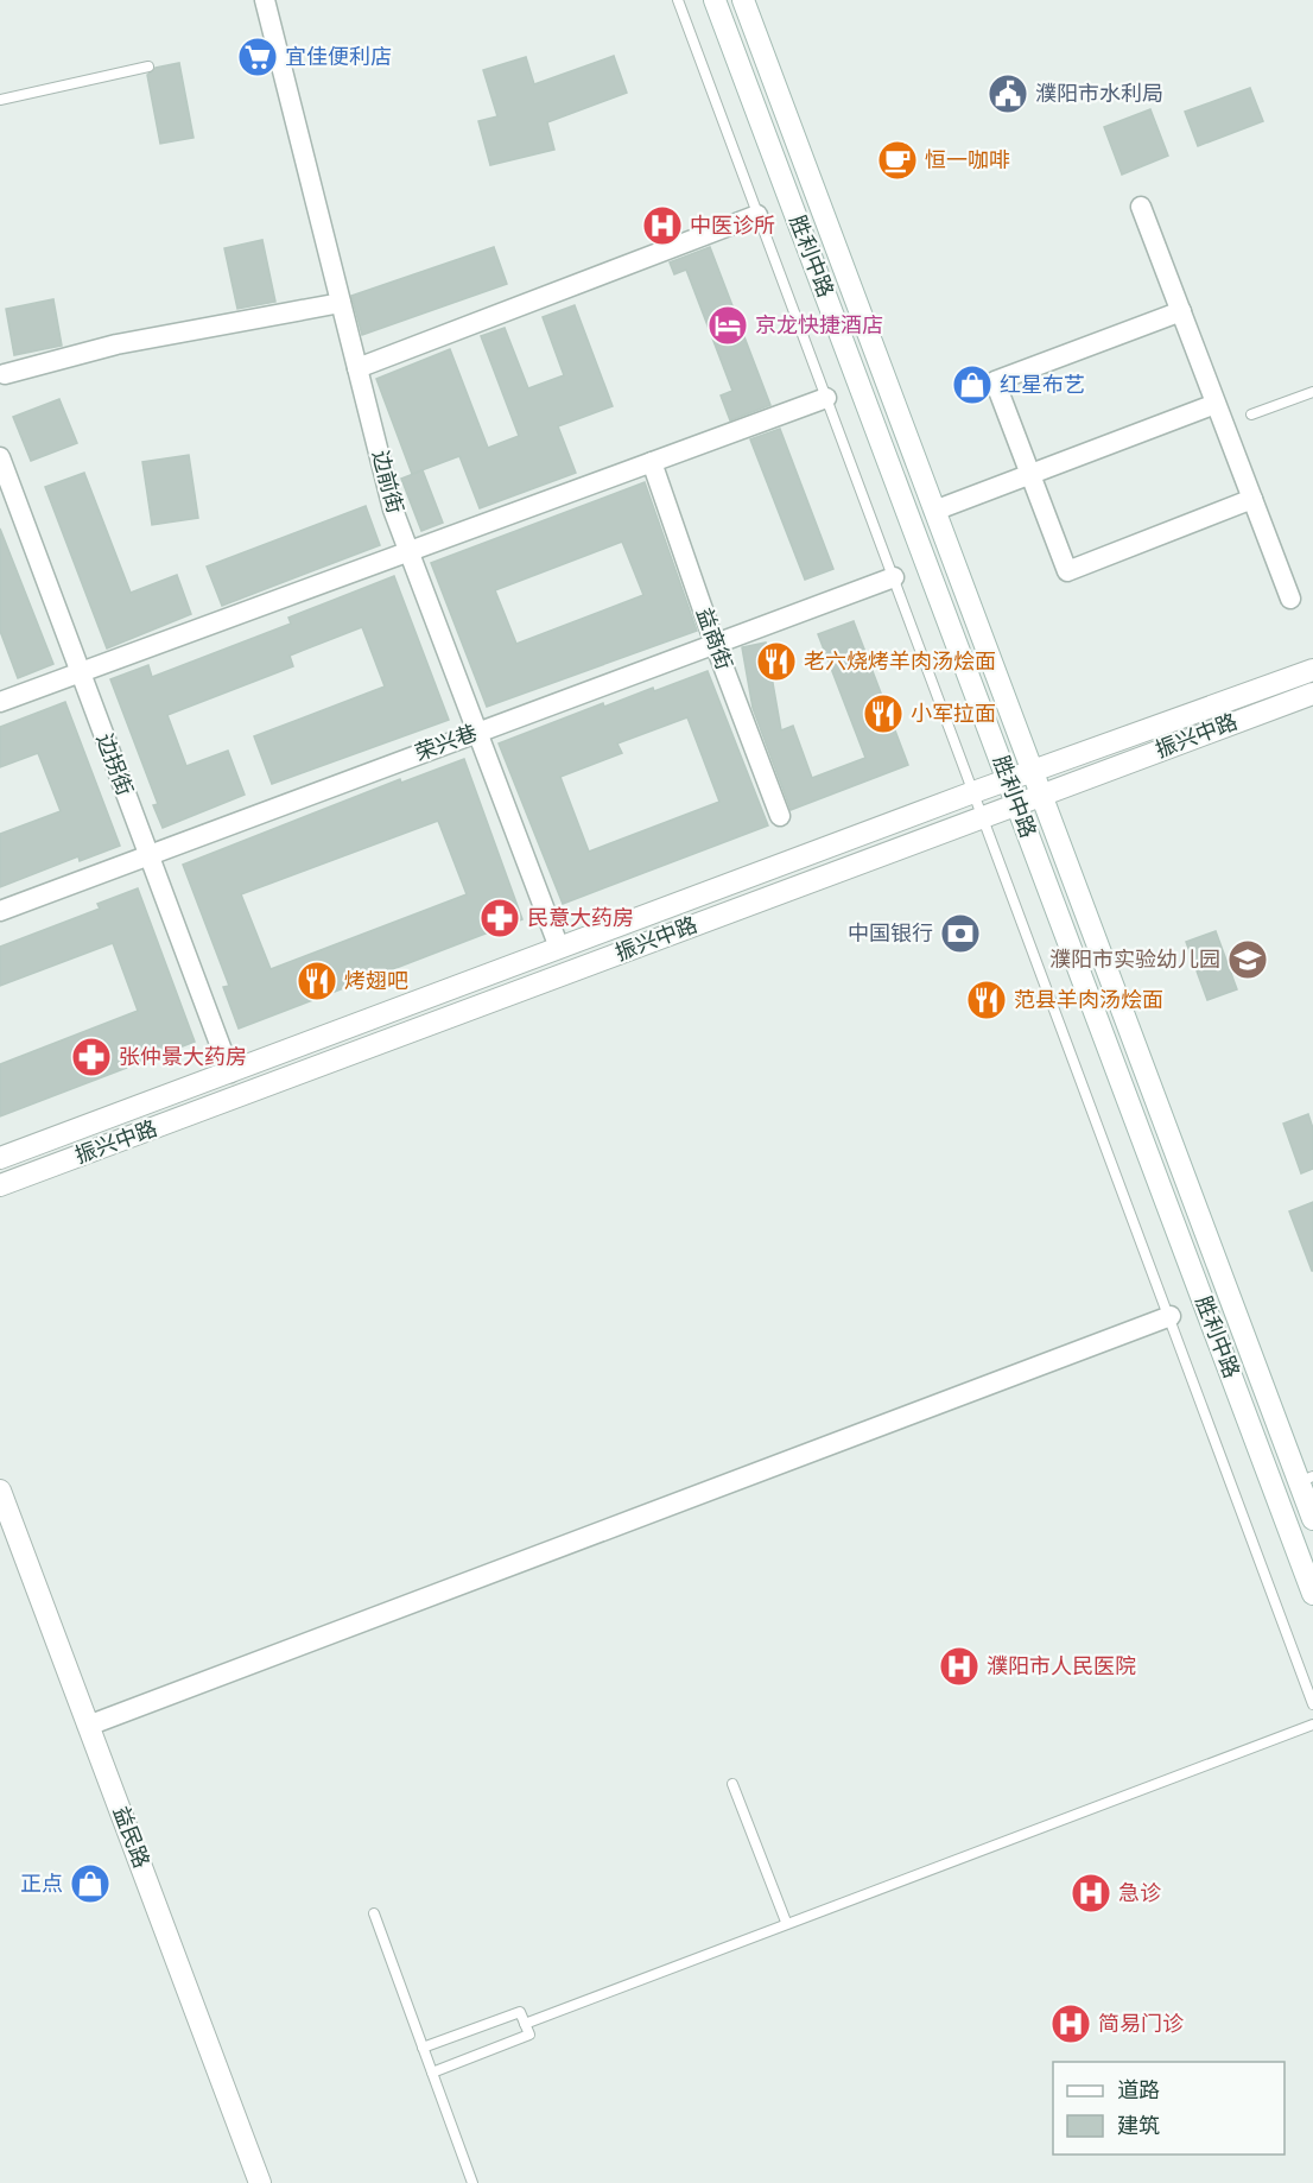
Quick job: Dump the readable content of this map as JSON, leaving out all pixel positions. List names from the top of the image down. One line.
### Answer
{"streets":{"street":["胜利中路","边前街","益商街","振兴中路","荣兴巷","边拐街","益民路"]},"crossings":[["胜利中路","振兴中路"],["边前街","振兴中路"],["边前街","荣兴巷"],["益商街","荣兴巷"],["振兴中路","边拐街"],["荣兴巷","边拐街"]],"places":{"supermarket":["宜佳便利店"],"public building":["濮阳市水利局"],"cafe":["恒一咖啡"],"hospital":["中医诊所","濮阳市人民医院","急诊","简易门诊"],"hotel":["京龙快捷酒店"],"shop":["红星布艺","正点"],"restaurant":["老六烧烤羊肉汤烩面","小军拉面","烤翅吧","范县羊肉汤烩面"],"pharmacy":["民意大药房","张仲景大药房"],"bank":["中国银行"],"school or university":["濮阳市实验幼儿园"]},"legend":["道路","建筑"]}
